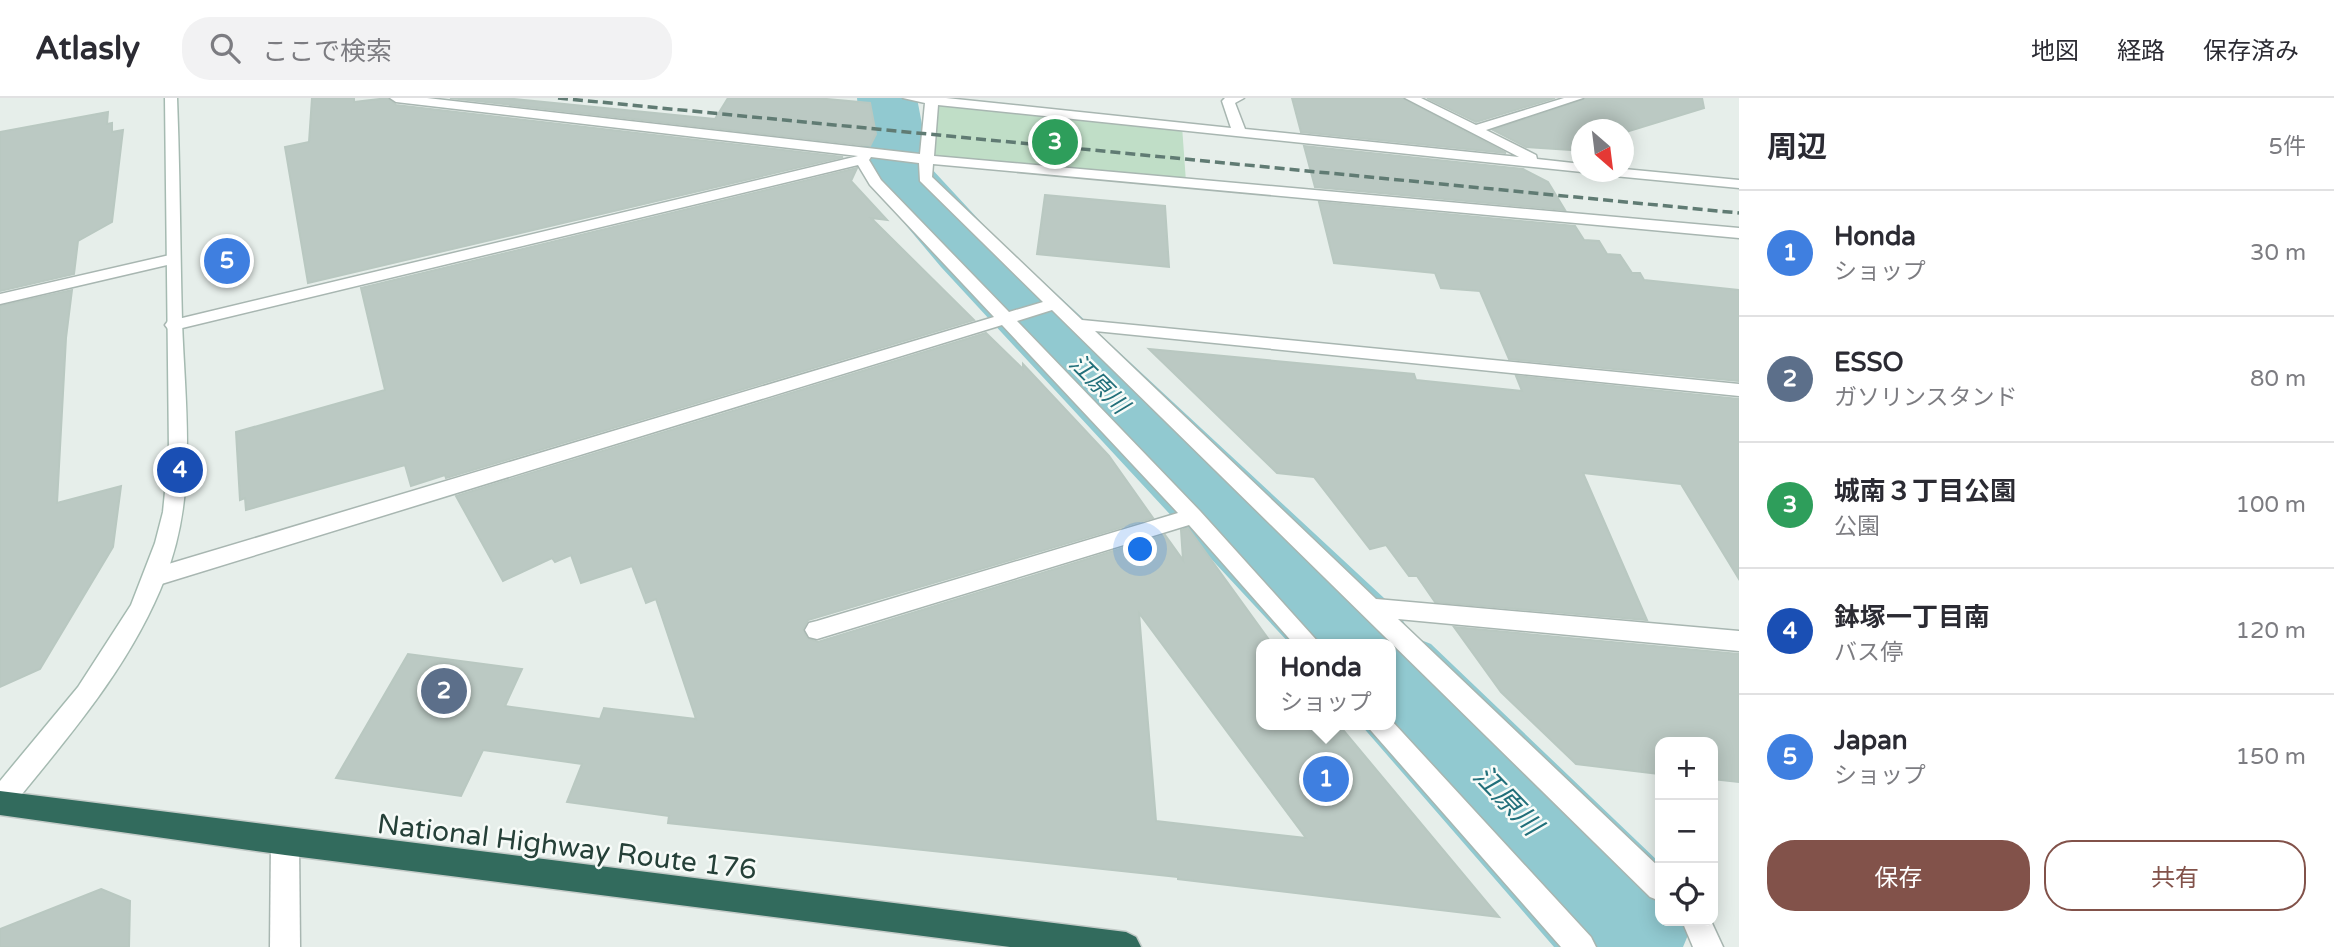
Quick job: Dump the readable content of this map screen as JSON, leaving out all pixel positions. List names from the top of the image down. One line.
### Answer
{"streets":{"highway":["National Highway Route 176"]},"water":["江原川"],"north":"bottom right","page":{"header":"Atlasly","search":"ここで検索","nav":["地図","経路","保存済み"],"heading":["周辺","5件"],"pins":["3","5","4","2","1"],"list":[{"mark":"1","name":"Honda","note":"ショップ","value":"30 m"},{"mark":"2","name":"ESSO","note":"ガソリンスタンド","value":"80 m"},{"mark":"3","name":"城南３丁目公園","note":"公園","value":"100 m"},{"mark":"4","name":"鉢塚一丁目南","note":"バス停","value":"120 m"},{"mark":"5","name":"Japan","note":"ショップ","value":"150 m"}],"popup":["Honda","ショップ"],"map_buttons":["+","−"],"buttons":["保存","共有"]}}
